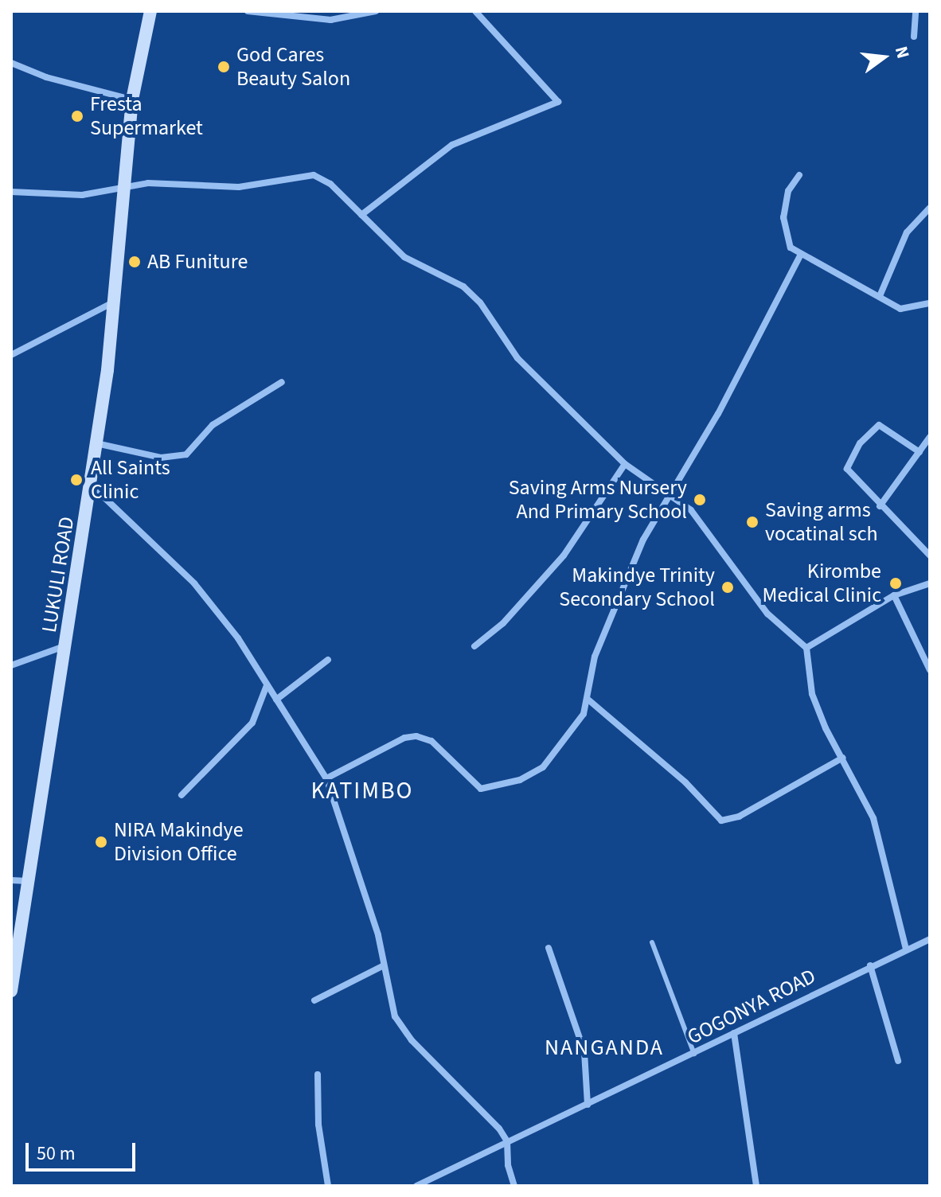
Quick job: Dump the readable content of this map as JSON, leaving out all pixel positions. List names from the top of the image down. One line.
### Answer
{"streets":{"street":["LUKULI ROAD","GOGONYA ROAD"]},"districts":["KATIMBO","NANGANDA"],"places":["God Cares Beauty Salon","Fresta Supermarket","AB Funiture","All Saints Clinic","Saving Arms Nursery And Primary School","Saving arms vocatinal sch","Kirombe Medical Clinic","Makindye Trinity Secondary School","NIRA Makindye Division Office"],"scale_bar":"50 m","north":"right"}
